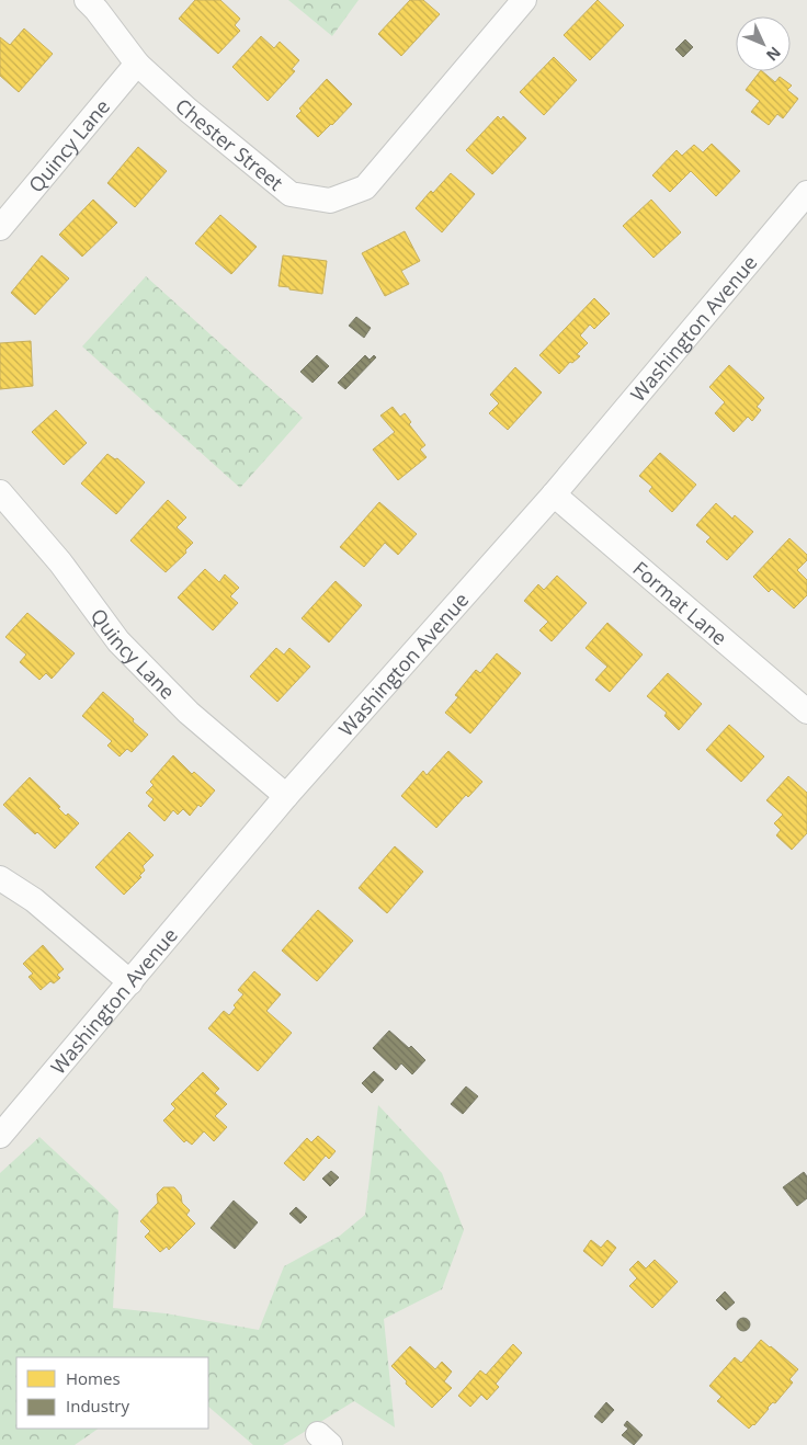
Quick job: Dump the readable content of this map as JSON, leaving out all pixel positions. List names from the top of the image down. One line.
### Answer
{"streets":{"street":["Chester Street","Quincy Lane","Washington Avenue","Format Lane"]},"crossings":[["Chester Street","Quincy Lane"],["Quincy Lane","Washington Avenue"],["Washington Avenue","Format Lane"]],"legend":["Homes","Industry"],"north":"bottom right"}
